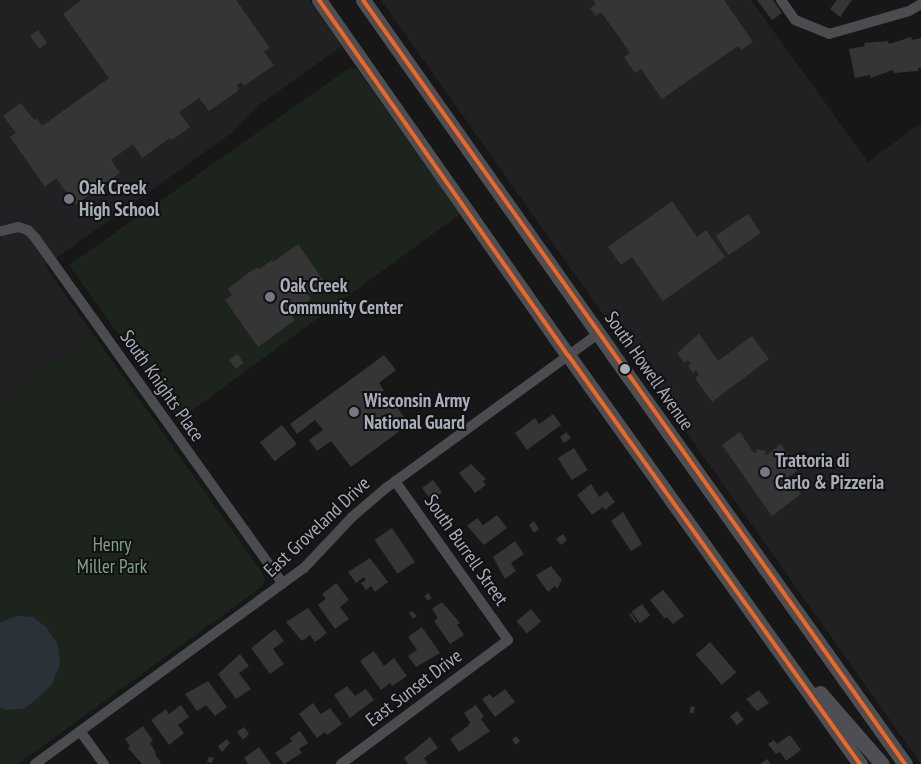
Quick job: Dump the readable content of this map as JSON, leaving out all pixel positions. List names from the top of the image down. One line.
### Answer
{"streets":{"main road":["South Howell Avenue"],"street":["South Knights Place","East Groveland Drive","South Burrell Street","East Sunset Drive"]},"crossings":[["South Howell Avenue","East Groveland Drive"],["South Knights Place","East Groveland Drive"],["East Groveland Drive","South Burrell Street"],["South Burrell Street","East Sunset Drive"]],"parks":["Henry Miller Park"],"places":["Oak Creek High School","Oak Creek Community Center","Wisconsin Army National Guard","Trattoria di Carlo & Pizzeria"]}
